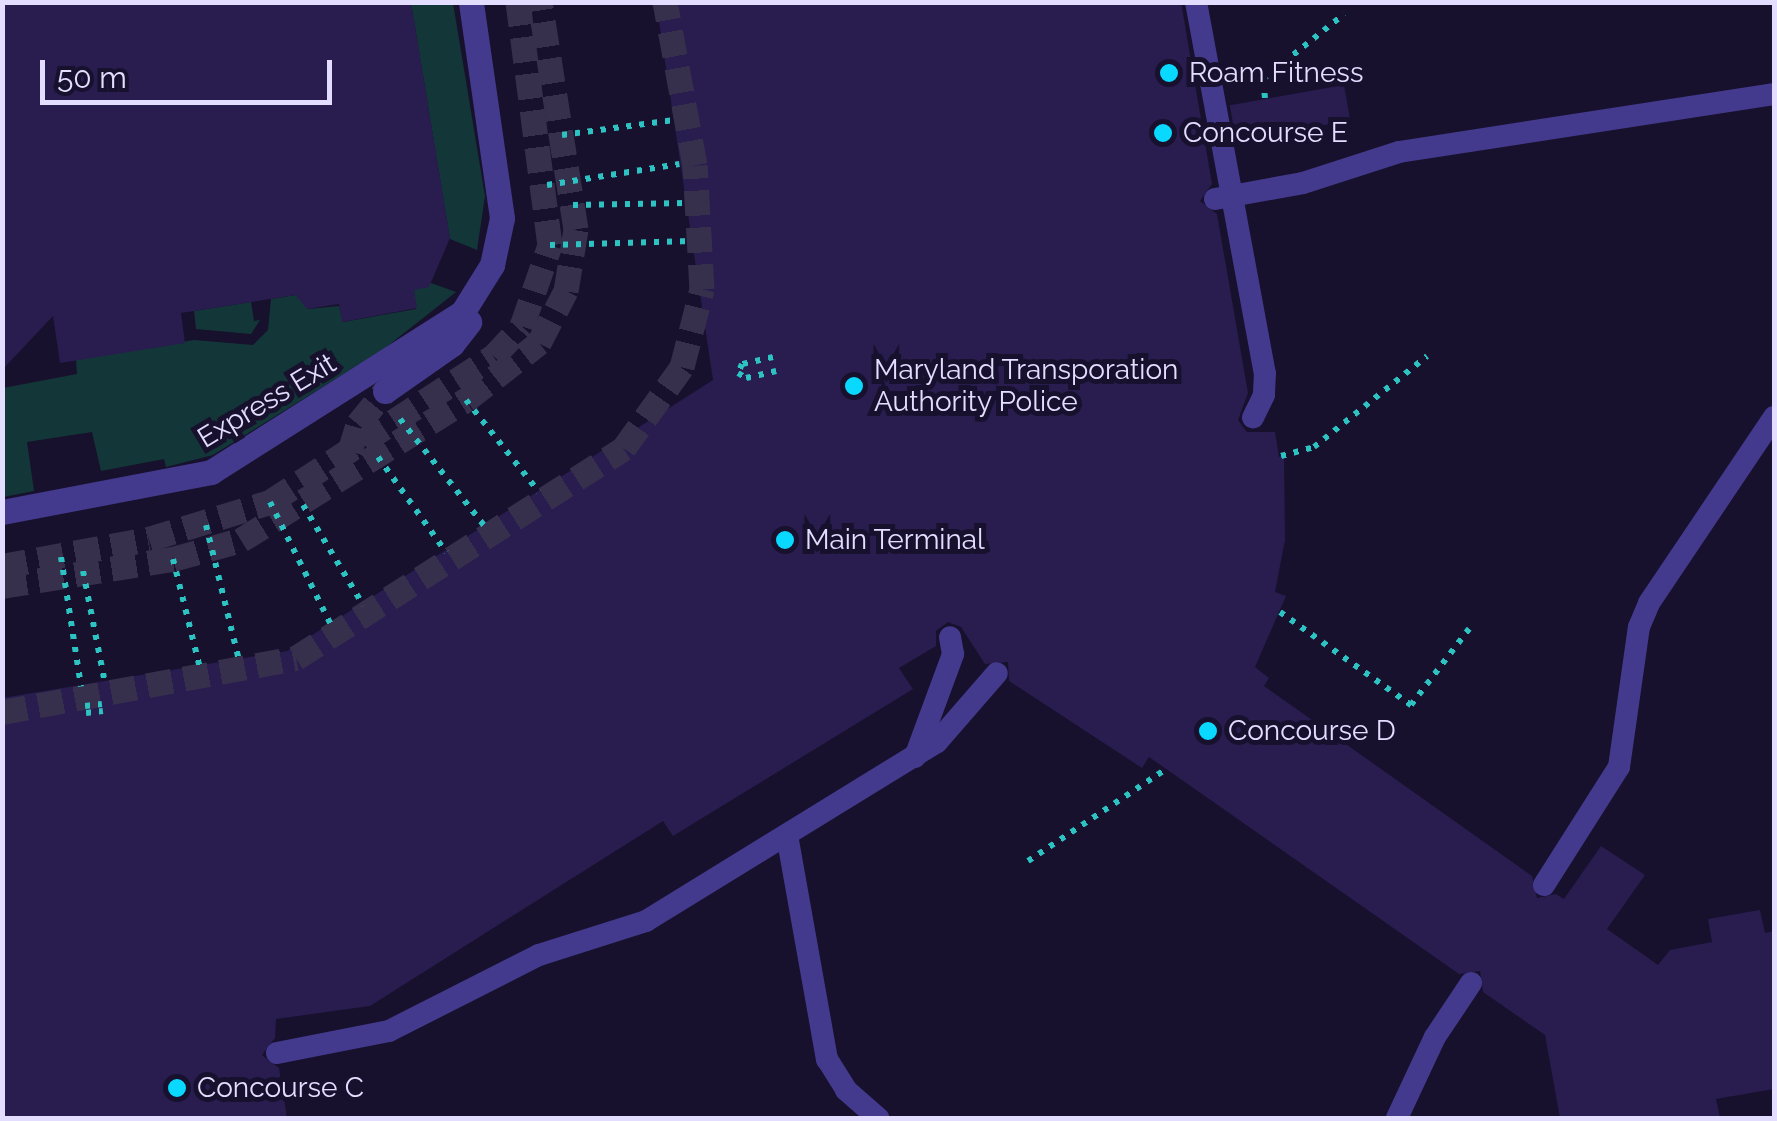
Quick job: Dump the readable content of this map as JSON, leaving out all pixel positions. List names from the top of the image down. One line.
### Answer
{"streets":{"street":["Express Exit"]},"places":["Roam Fitness","Concourse E","Maryland Transporation Authority Police","Main Terminal","Concourse D","Concourse C"],"scale_bar":"50 m"}
